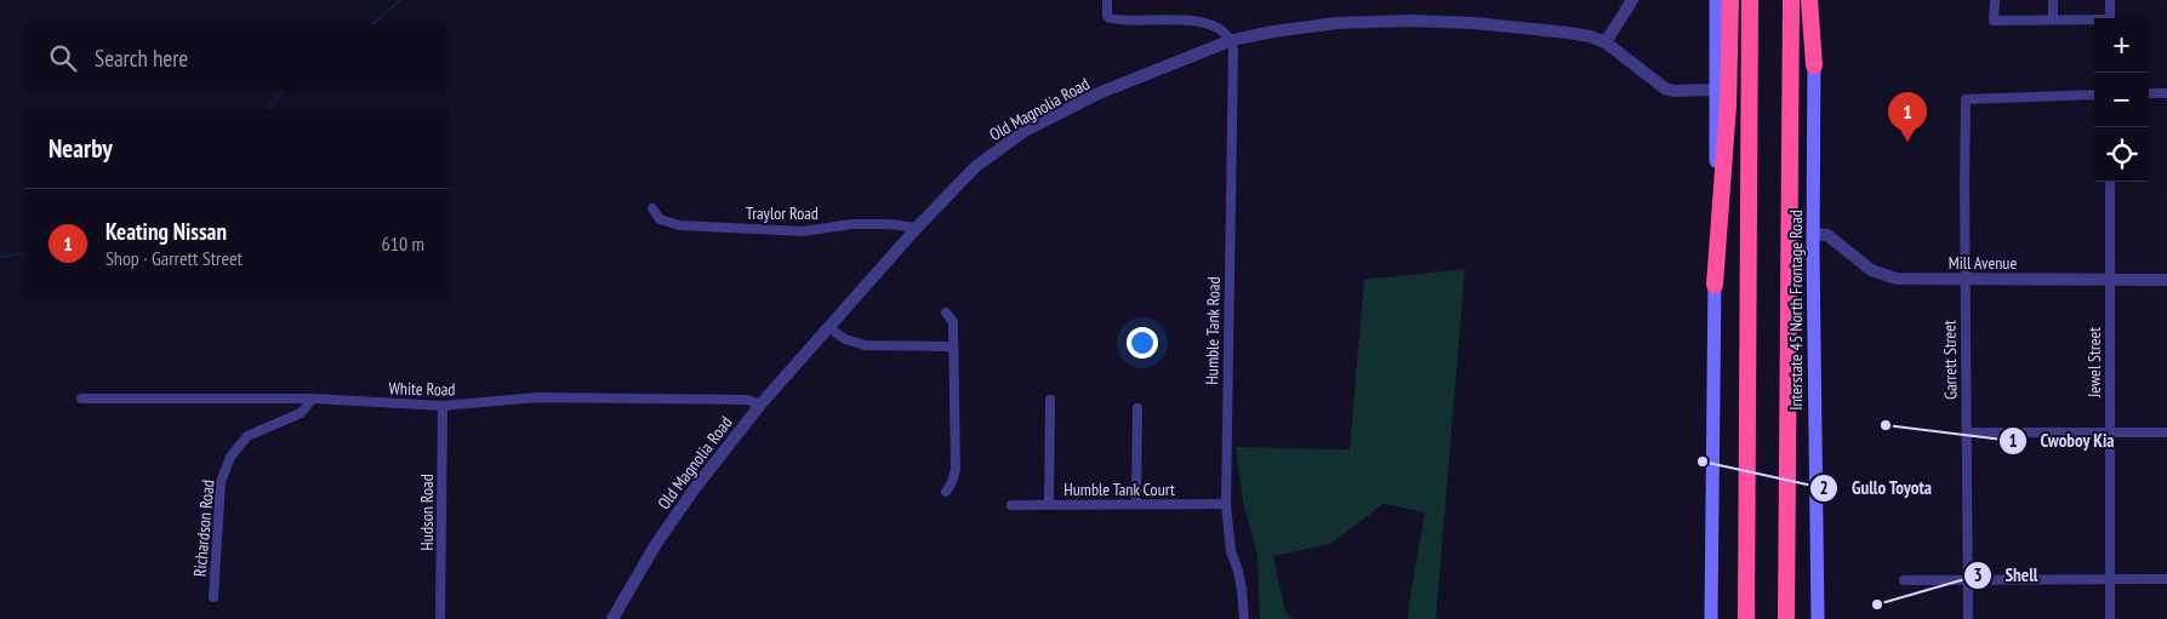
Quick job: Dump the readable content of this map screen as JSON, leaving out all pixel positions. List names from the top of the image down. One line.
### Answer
{"streets":{"main road":["Interstate 45 North Frontage Road"],"street":["Old Magnolia Road","Traylor Road","Mill Avenue","Humble Tank Road","Garrett Street","Jewel Street","White Road","Humble Tank Court","Hudson Road","Richardson Road"]},"crossings":[["Old Magnolia Road","Traylor Road"],["Old Magnolia Road","Humble Tank Road"],["Old Magnolia Road","White Road"],["Mill Avenue","Interstate 45 North Frontage Road"],["Mill Avenue","Garrett Street"],["Mill Avenue","Jewel Street"],["Humble Tank Road","Humble Tank Court"],["White Road","Hudson Road"],["White Road","Richardson Road"]],"places":["Cwoboy Kia","Gullo Toyota","Shell"],"page":{"map_buttons":["+","−"],"search":"Search here","pins":"1","heading":"Nearby","list":[{"mark":"1","name":"Keating Nissan","note":"Shop · Garrett Street","value":"610 m"}]}}
